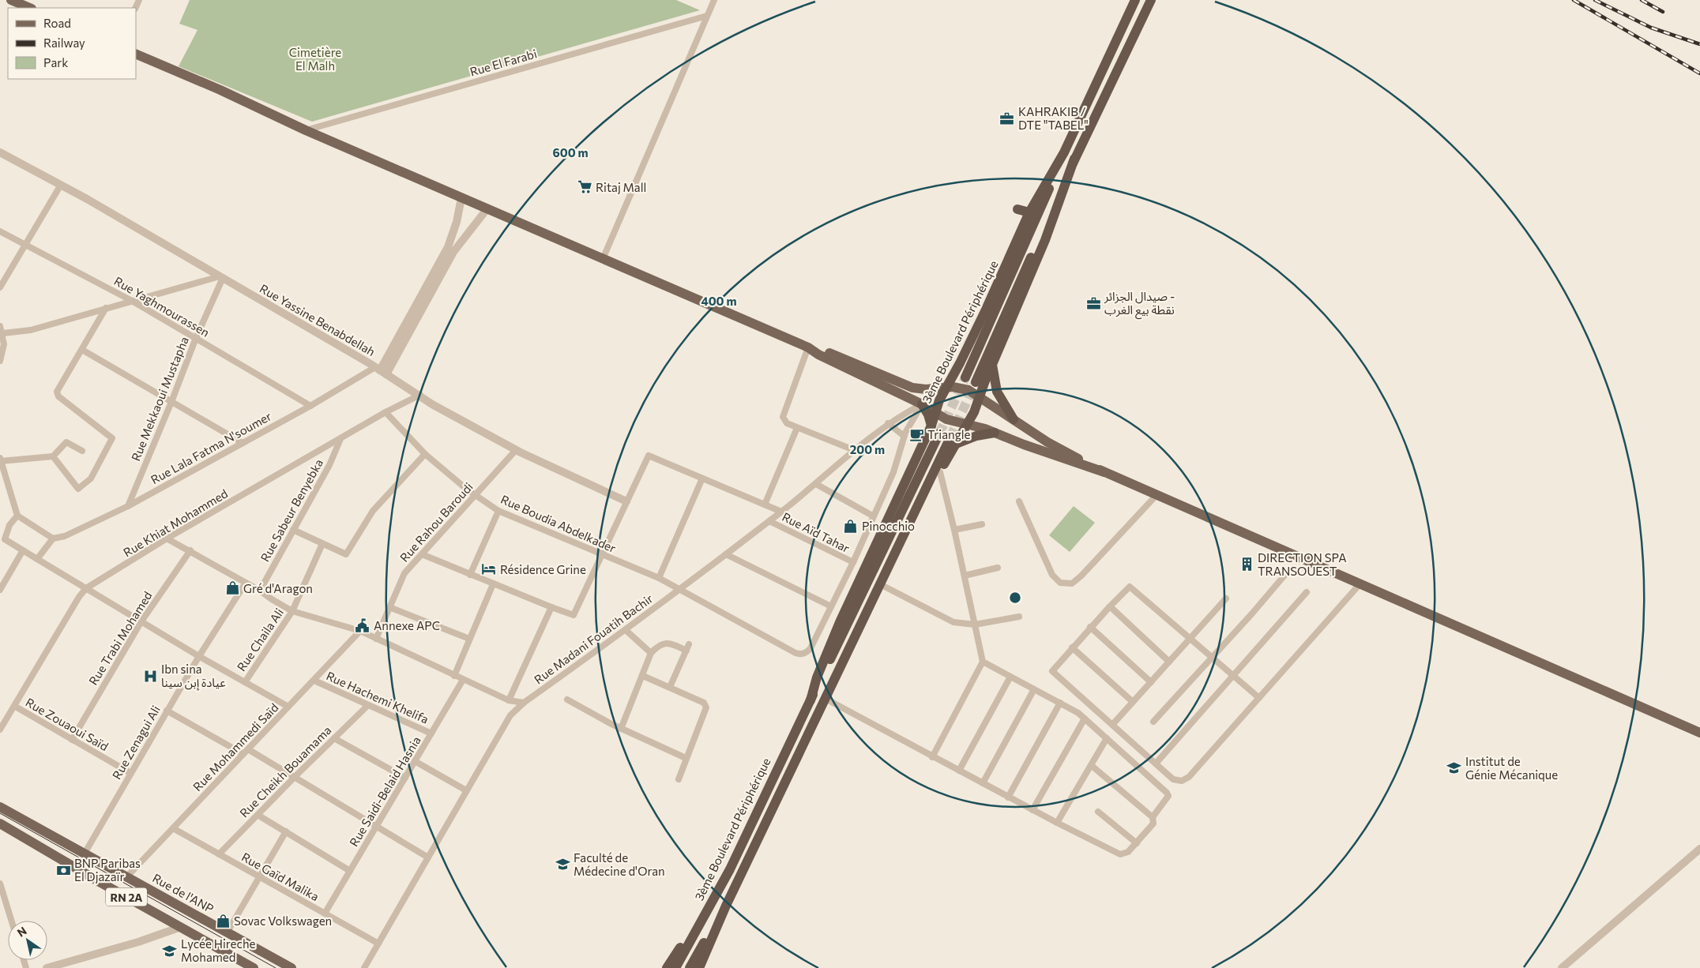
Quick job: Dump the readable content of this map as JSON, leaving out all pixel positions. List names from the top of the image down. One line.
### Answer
{"streets":{"highway":["3ème Boulevard Périphérique"],"main road":["Rue de l'ANP","RN 2A"],"street":["Rue El Farabi","Rue Yaghmourassen","Rue Yassine Benabdellah","Rue Mekkaoui Mustapha","Rue Lala Fatma N'soumer","Rue Sabeur Benyebka","Rue Rahou Baroudi","Rue Khiat Mohammed","Rue Boudia Abdelkader","Rue Aïd Tahar","Rue Trabi Mohamed","Rue Madani Fouatih Bachir","Rue Chaila Ali","Rue Hachemi Khelifa","Rue Zouaoui Saïd","Rue Zenagui Ali","Rue Mohammedi Saïd","Rue Cheikh Bouamama","Rue Saidi-Belaid Hasnia","Rue Gaïd Malika"]},"crossings":[["Rue Yaghmourassen","Rue Mekkaoui Mustapha"],["Rue Yaghmourassen","Rue Lala Fatma N'soumer"],["Rue Yassine Benabdellah","Rue Mekkaoui Mustapha"],["Rue Yassine Benabdellah","Rue Lala Fatma N'soumer"],["Rue Yassine Benabdellah","Rue Rahou Baroudi"],["Rue Yassine Benabdellah","Rue Khiat Mohammed"],["Rue Mekkaoui Mustapha","Rue Lala Fatma N'soumer"],["Rue Sabeur Benyebka","Rue Khiat Mohammed"],["Rue Rahou Baroudi","Rue Boudia Abdelkader"],["Rue Khiat Mohammed","Rue Boudia Abdelkader"],["Rue Khiat Mohammed","Rue Zouaoui Saïd"],["Rue Boudia Abdelkader","Rue Aïd Tahar"],["Rue Boudia Abdelkader","Rue Madani Fouatih Bachir"],["Rue Aïd Tahar","Rue Madani Fouatih Bachir"],["Rue Trabi Mohamed","Rue Zouaoui Saïd"],["Rue Madani Fouatih Bachir","Rue Gaïd Malika"],["Rue Hachemi Khelifa","Rue Mohammedi Saïd"],["Rue Hachemi Khelifa","Rue Cheikh Bouamama"],["Rue Hachemi Khelifa","Rue Saidi-Belaid Hasnia"],["Rue Zouaoui Saïd","Rue Zenagui Ali"],["Rue Zenagui Ali","Rue de l'ANP"],["Rue Mohammedi Saïd","Rue Gaïd Malika"],["Rue Mohammedi Saïd","Rue de l'ANP"],["Rue Cheikh Bouamama","Rue Gaïd Malika"],["Rue Saidi-Belaid Hasnia","Rue Gaïd Malika"]],"parks":["Cimetière El Malh"],"places":{"office":["KAHRAKIB / DTE \"TABEL\"","صيدال الجزائر - نقطة بيع الغرب"],"supermarket":["Ritaj Mall"],"cafe":["Triangle"],"shop":["Pinocchio","Gré d'Aragon","Sovac Volkswagen"],"building":["DIRECTION SPA TRANSOUEST"],"hotel":["Résidence Grine"],"public building":["Annexe APC"],"hospital":["Ibn sina عيادة إبن سينا"],"school or university":["Institut de Génie Mécanique","Faculté de Médecine d'Oran","Lycée Hireche Mohamed"],"bank":["BNP Paribas El Djazaïr"]},"legend":["Road","Railway","Park"],"north":"top left","rings":["600 m","400 m","200 m"]}
